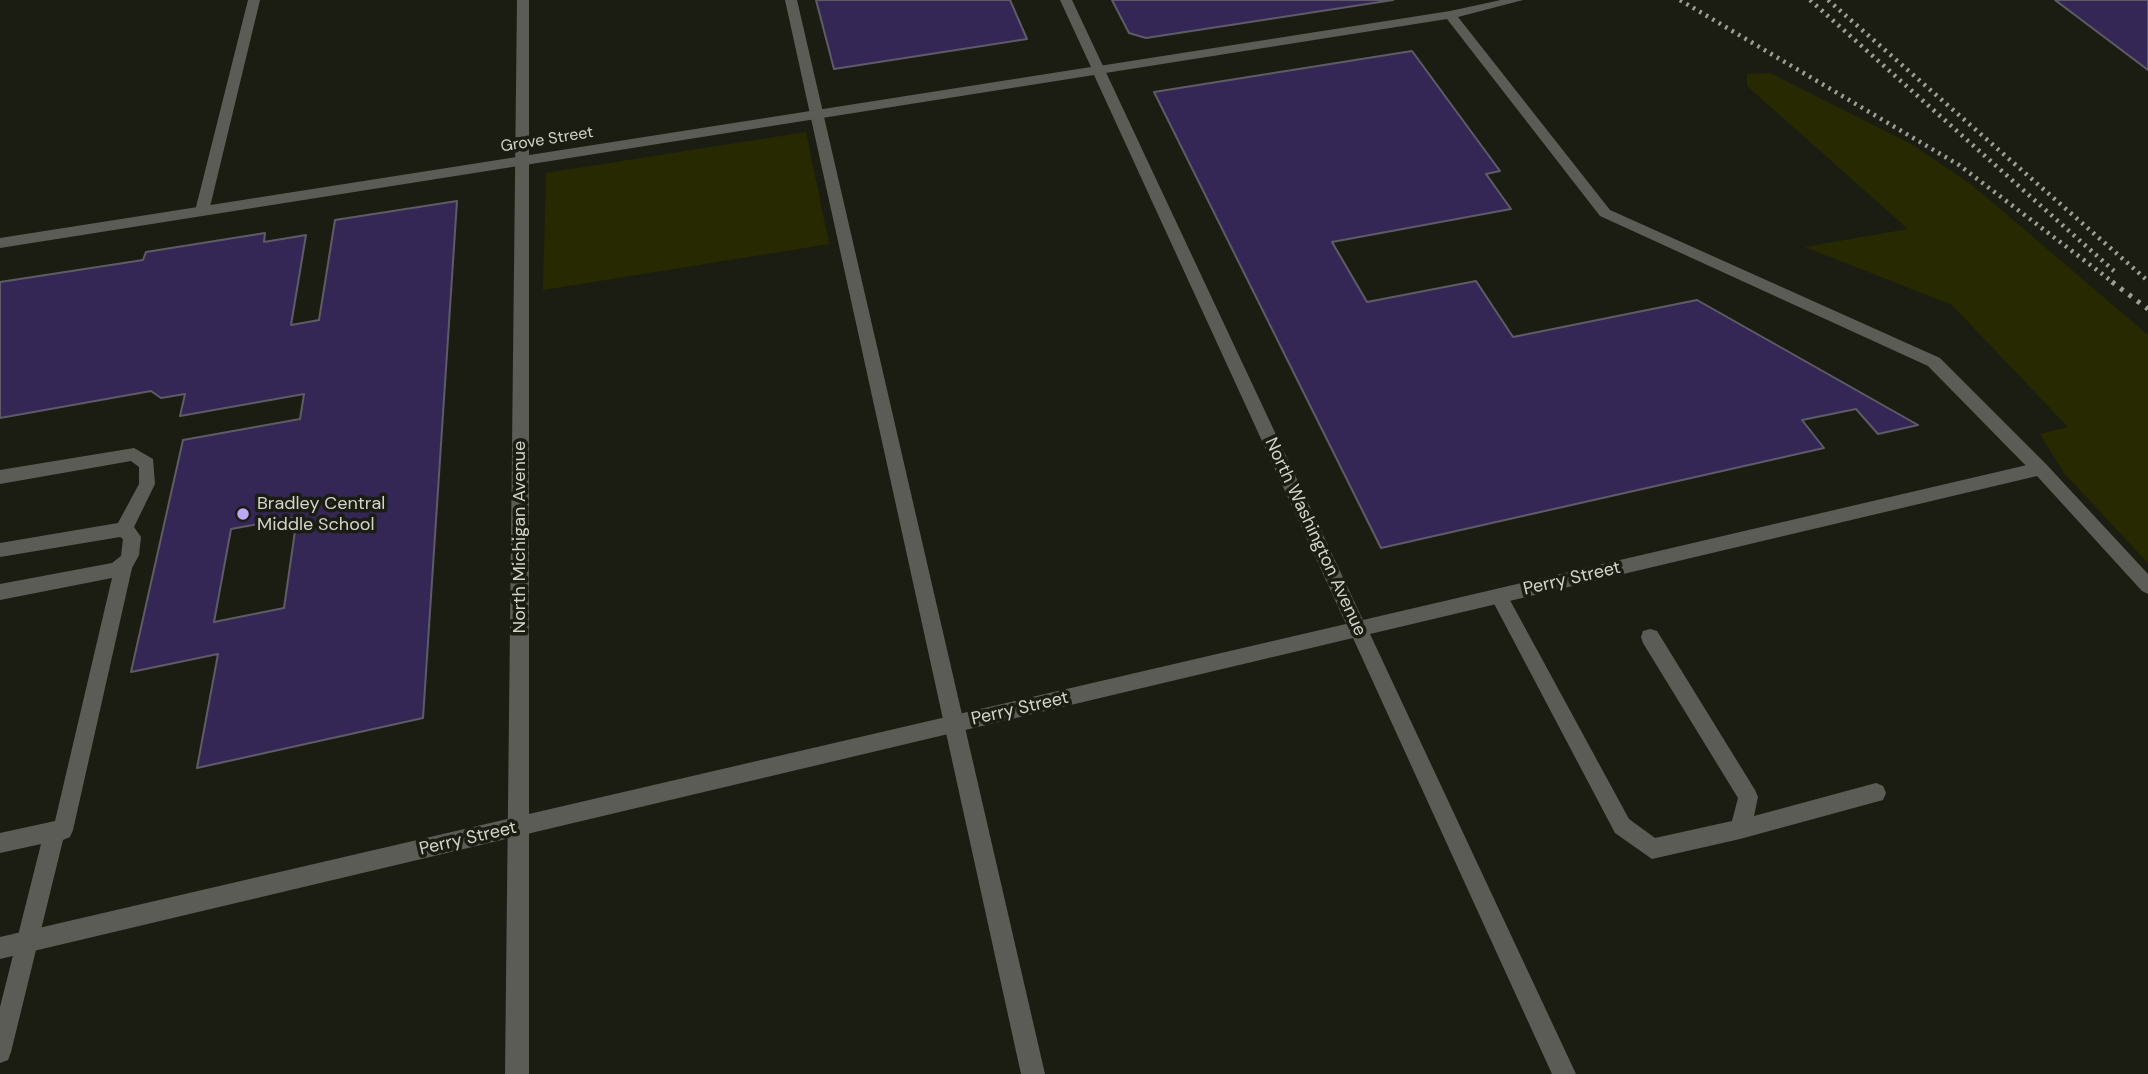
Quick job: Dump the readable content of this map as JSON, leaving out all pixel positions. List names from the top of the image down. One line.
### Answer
{"streets":{"street":["Grove Street","North Michigan Avenue","North Washington Avenue","Perry Street"]},"crossings":[["Grove Street","North Michigan Avenue"],["Grove Street","North Washington Avenue"],["North Michigan Avenue","Perry Street"],["North Washington Avenue","Perry Street"]],"places":["Bradley Central Middle School"]}
